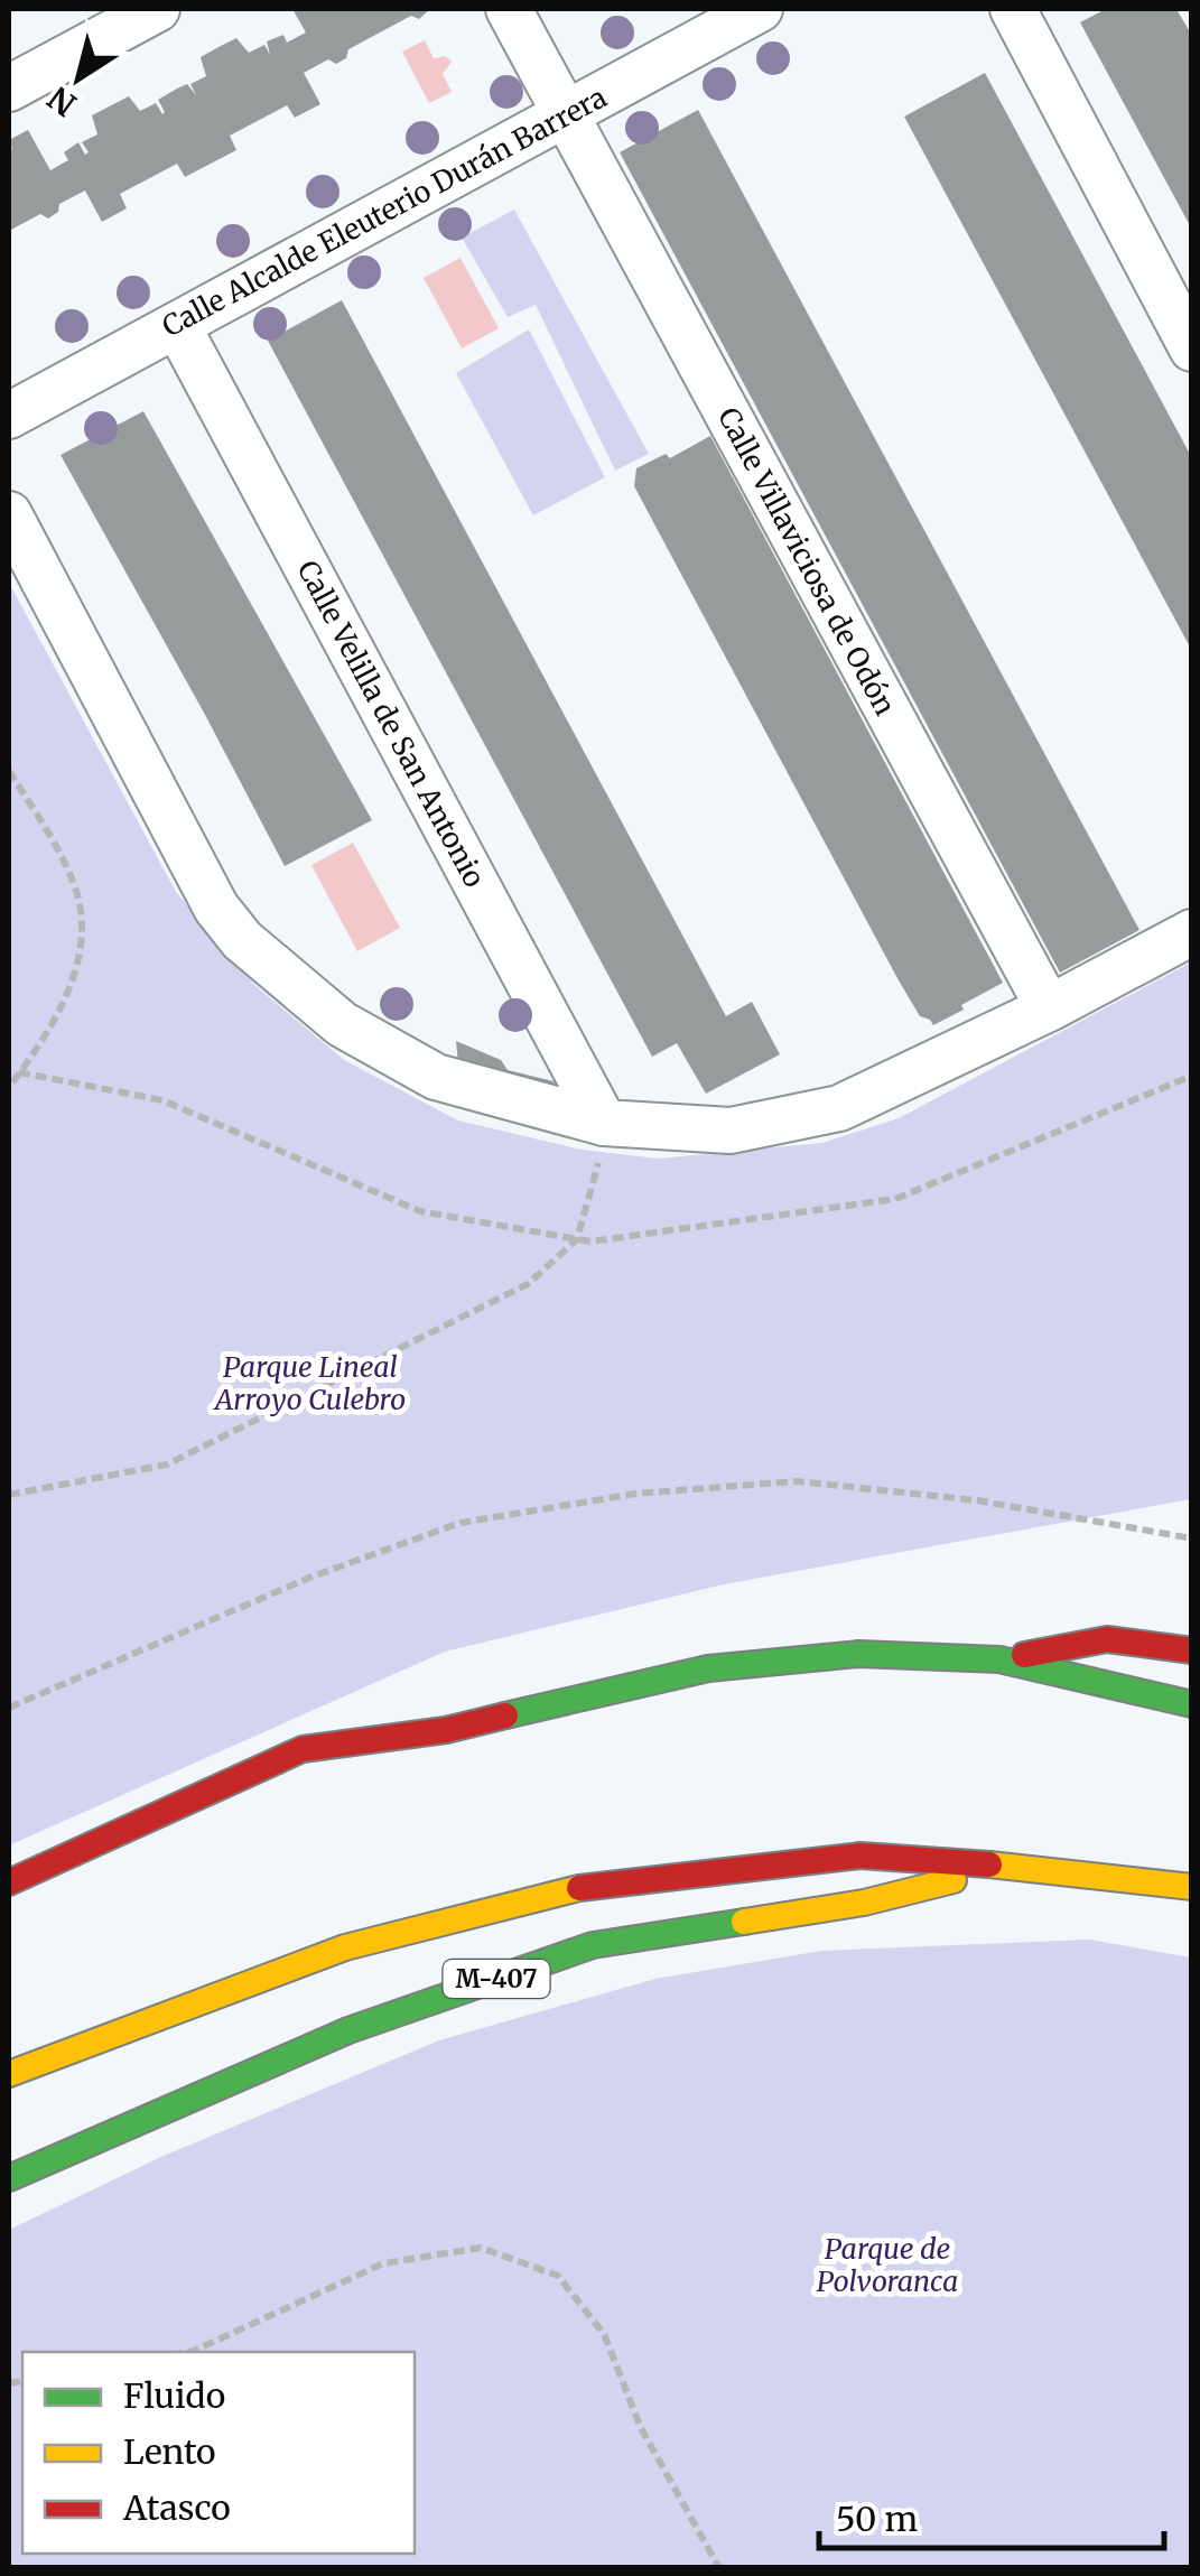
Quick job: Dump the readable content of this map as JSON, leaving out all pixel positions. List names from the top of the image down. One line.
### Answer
{"streets":{"highway":["M-407"],"street":["Calle Alcalde Eleuterio Durán Barrera","Calle Villaviciosa de Odón","Calle Velilla de San Antonio"]},"crossings":[["Calle Alcalde Eleuterio Durán Barrera","Calle Villaviciosa de Odón"],["Calle Alcalde Eleuterio Durán Barrera","Calle Velilla de San Antonio"]],"parks":["Parque Lineal Arroyo Culebro","Parque de Polvoranca"],"legend":["Fluido","Lento","Atasco"],"scale_bar":"50 m","north":"bottom left"}
